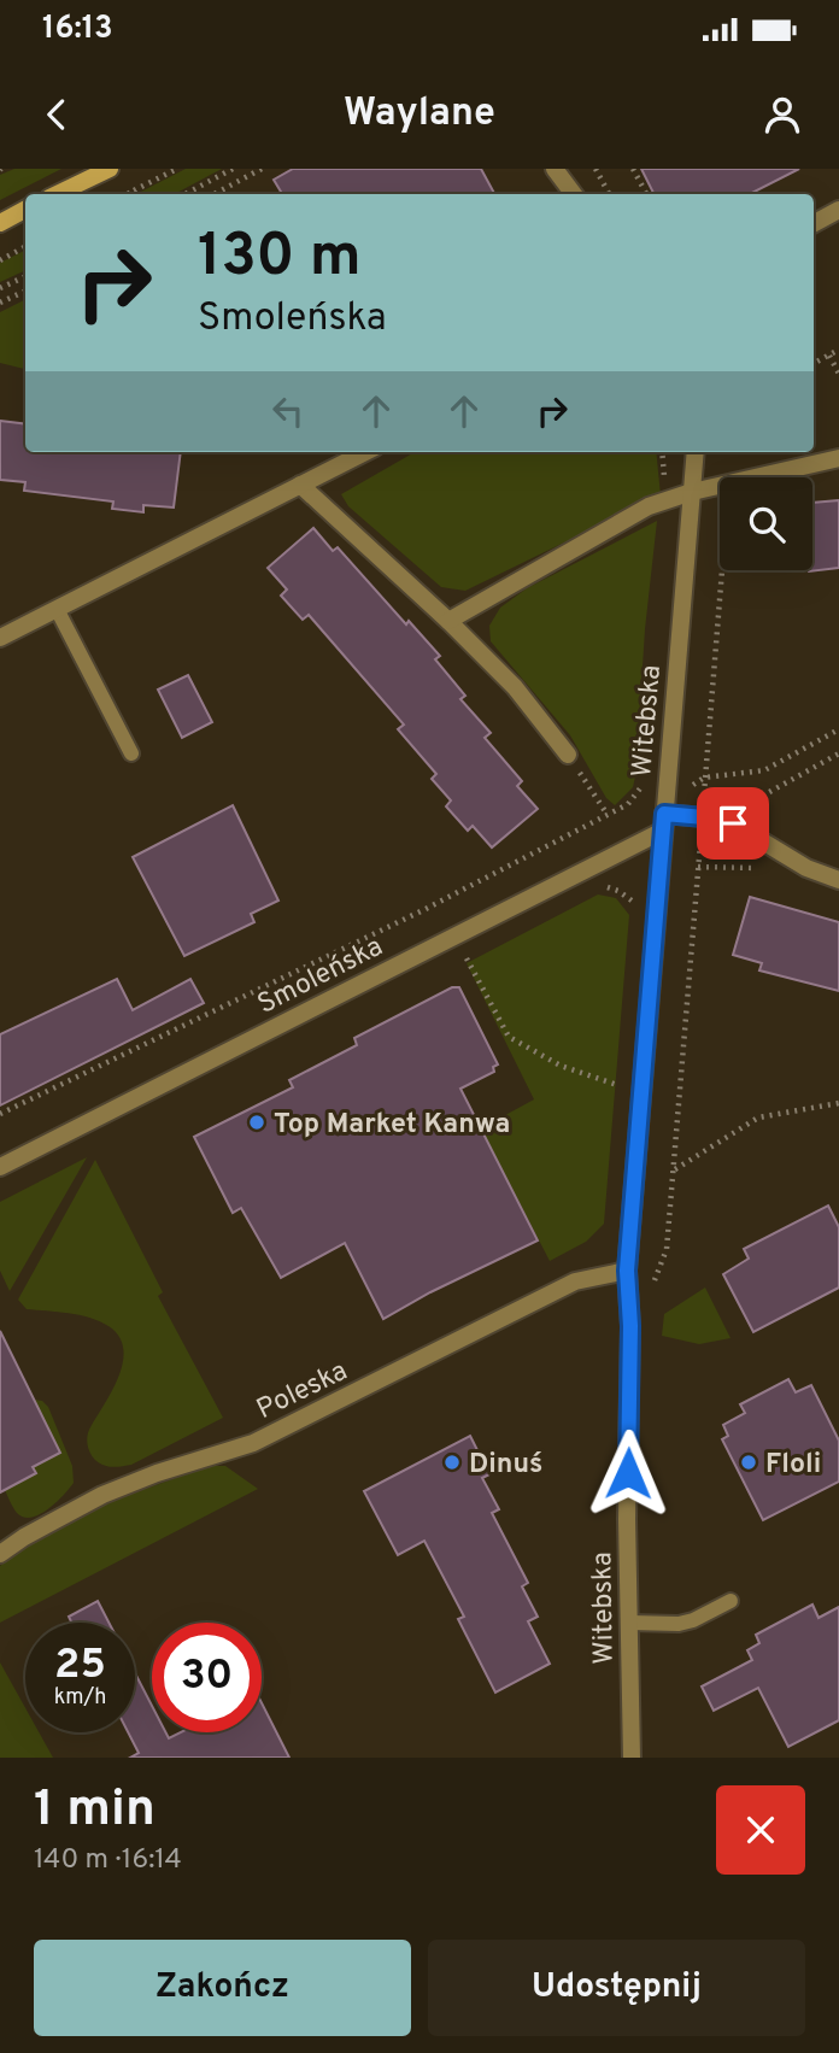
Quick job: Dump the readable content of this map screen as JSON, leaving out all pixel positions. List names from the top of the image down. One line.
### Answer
{"streets":{"street":["Witebska","Smoleńska","Poleska"]},"crossings":[["Witebska","Smoleńska"],["Witebska","Poleska"]],"places":["Top Market Kanwa","Dinuś","Floli"],"page":{"status":"16:13","header":"Waylane","turn":["130 m","Smoleńska"],"speed":"25 km/h","limit":"30","heading":["1 min","140 m · 16:14"],"buttons":["Zakończ","Udostępnij"]}}
